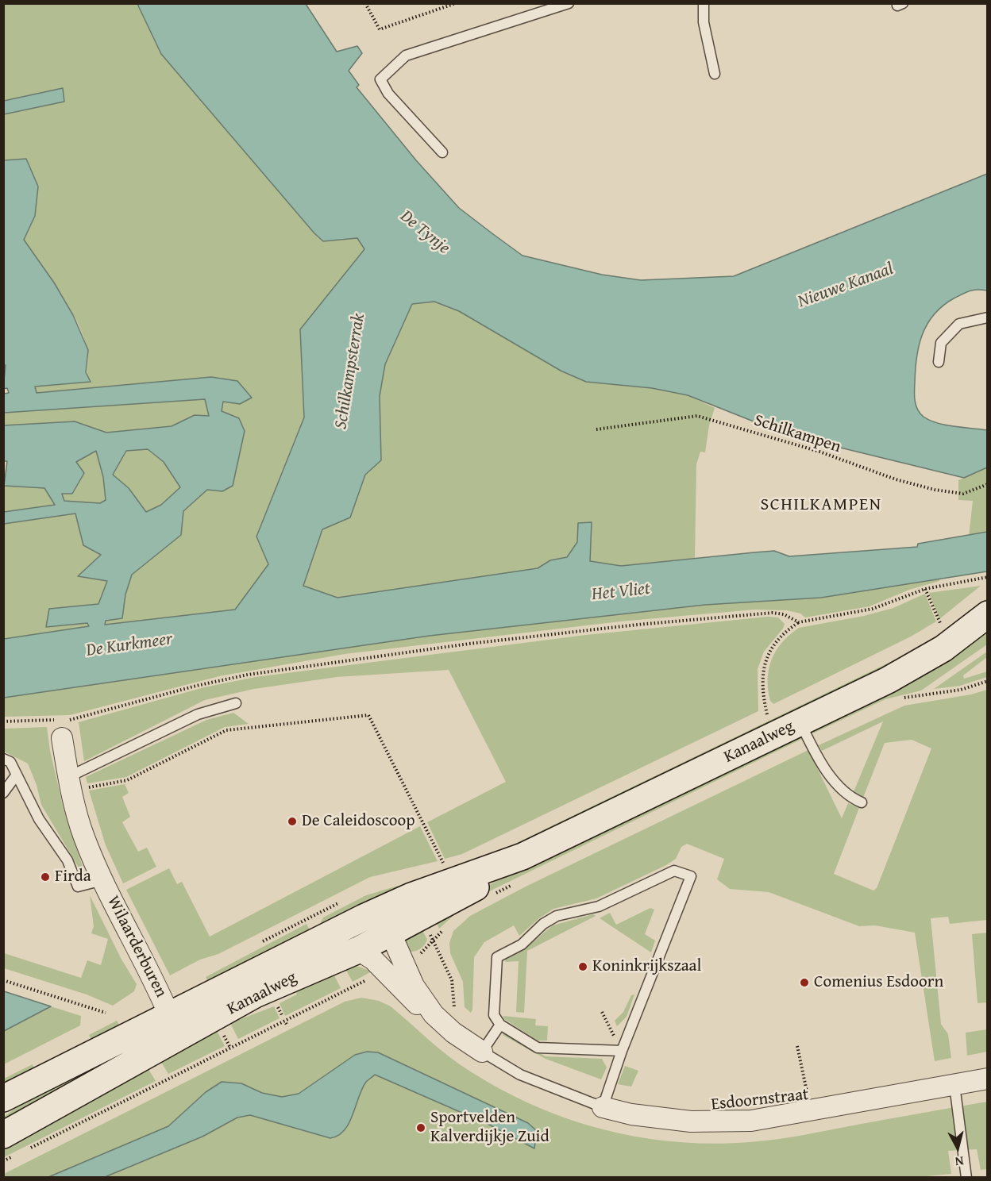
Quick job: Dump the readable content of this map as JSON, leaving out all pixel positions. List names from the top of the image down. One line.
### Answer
{"streets":{"main road":["Kanaalweg"],"street":["Wilaarderburen","Esdoornstraat"],"path":["Schilkampen"]},"crossings":[["Kanaalweg","Wilaarderburen"],["Kanaalweg","Esdoornstraat"]],"districts":["SCHILKAMPEN"],"water":["De Tynje","Nieuwe Kanaal","Schilkampsterrak","Het Vliet","De Kurkmeer"],"places":["De Caleidoscoop","Firda","Koninkrijkszaal","Comenius Esdoorn","Sportvelden Kalverdijkje Zuid"],"north":"bottom"}
